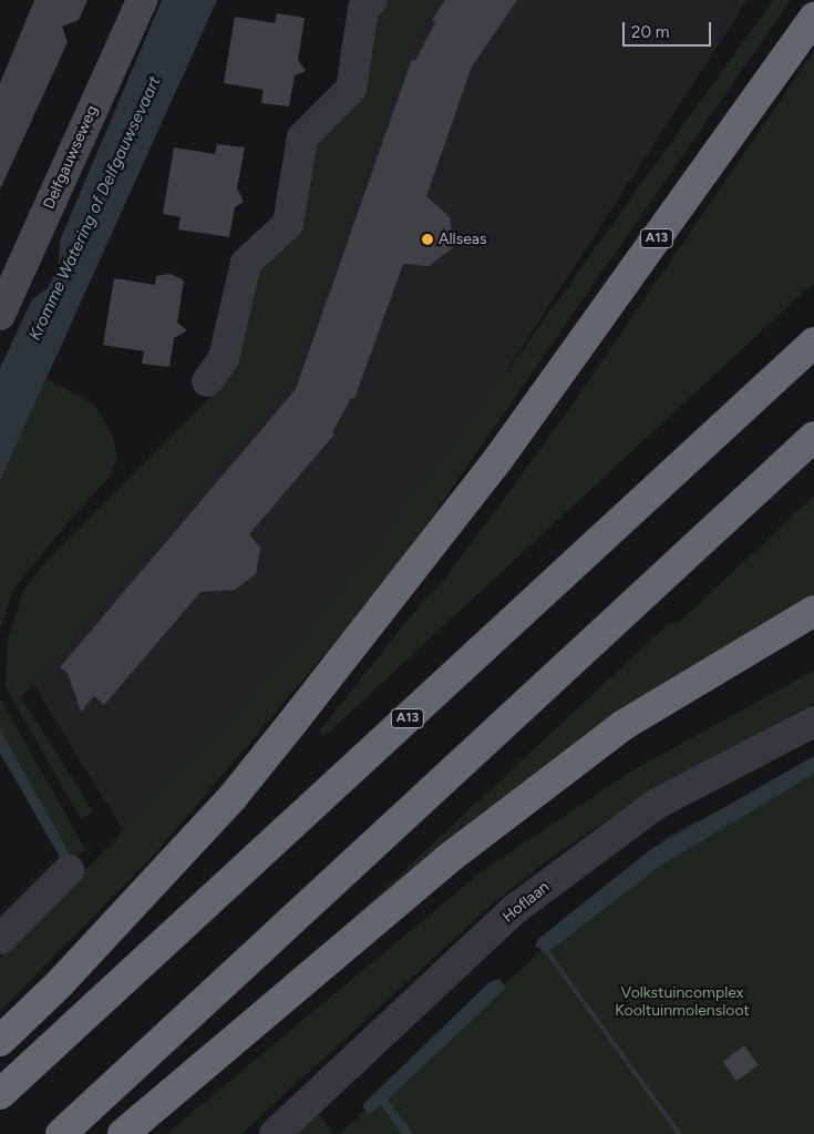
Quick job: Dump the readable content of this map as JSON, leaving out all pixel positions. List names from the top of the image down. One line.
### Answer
{"streets":{"highway":["A13"],"street":["Delfgauwseweg","Hoflaan"]},"water":["Kromme Watering of Delfgauwsevaart"],"parks":["Volkstuincomplex Kooltuinmolensloot"],"places":["Allseas"],"scale_bar":"20 m"}
